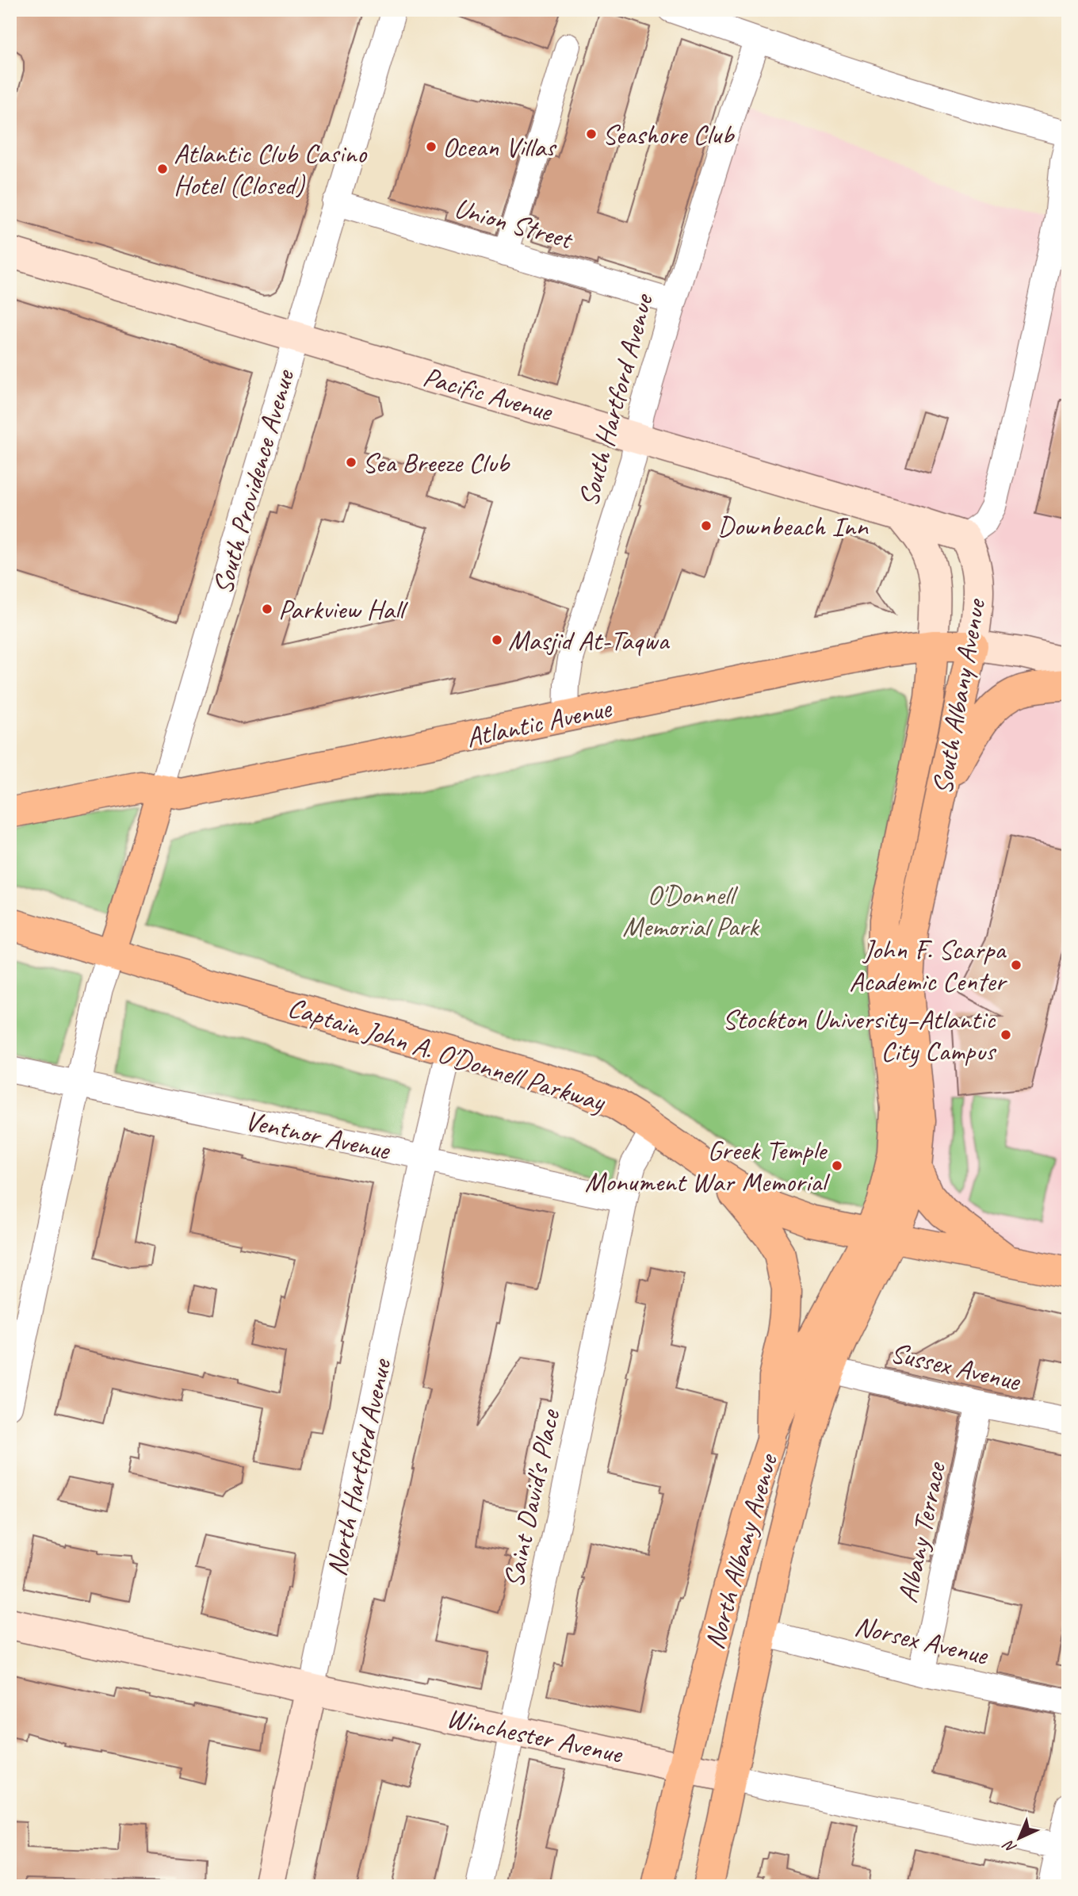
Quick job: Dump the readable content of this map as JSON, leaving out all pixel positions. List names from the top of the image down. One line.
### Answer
{"streets":{"main road":["South Providence Avenue","South Albany Avenue","Atlantic Avenue","Captain John A. O'Donnell Parkway","North Albany Avenue"],"street":["Union Street","Pacific Avenue","South Hartford Avenue","Ventnor Avenue","Sussex Avenue","North Hartford Avenue","Saint David's Place","Albany Terrace","Norsex Avenue","Winchester Avenue"]},"crossings":[["Union Street","South Hartford Avenue"],["Union Street","South Providence Avenue"],["Pacific Avenue","South Hartford Avenue"],["Pacific Avenue","South Providence Avenue"],["Pacific Avenue","South Albany Avenue"],["South Hartford Avenue","Atlantic Avenue"],["South Providence Avenue","Atlantic Avenue"],["South Providence Avenue","Captain John A. O'Donnell Parkway"],["South Albany Avenue","Atlantic Avenue"],["South Albany Avenue","Captain John A. O'Donnell Parkway"],["South Albany Avenue","North Albany Avenue"],["Captain John A. O'Donnell Parkway","North Hartford Avenue"],["Captain John A. O'Donnell Parkway","Saint David's Place"],["Captain John A. O'Donnell Parkway","North Albany Avenue"],["Ventnor Avenue","North Hartford Avenue"],["Ventnor Avenue","Saint David's Place"],["Sussex Avenue","Albany Terrace"],["Sussex Avenue","North Albany Avenue"],["North Hartford Avenue","Winchester Avenue"],["Saint David's Place","Winchester Avenue"],["Albany Terrace","Norsex Avenue"],["North Albany Avenue","Norsex Avenue"],["North Albany Avenue","Winchester Avenue"]],"parks":["O'Donnell Memorial Park"],"places":["Seashore Club","Ocean Villas","Atlantic Club Casino Hotel (Closed)","Sea Breeze Club","Downbeach Inn","Parkview Hall","Masjid At-Taqwa","John F. Scarpa Academic Center","Stockton University–Atlantic City Campus","Greek Temple Monument War Memorial"],"north":"bottom left"}
